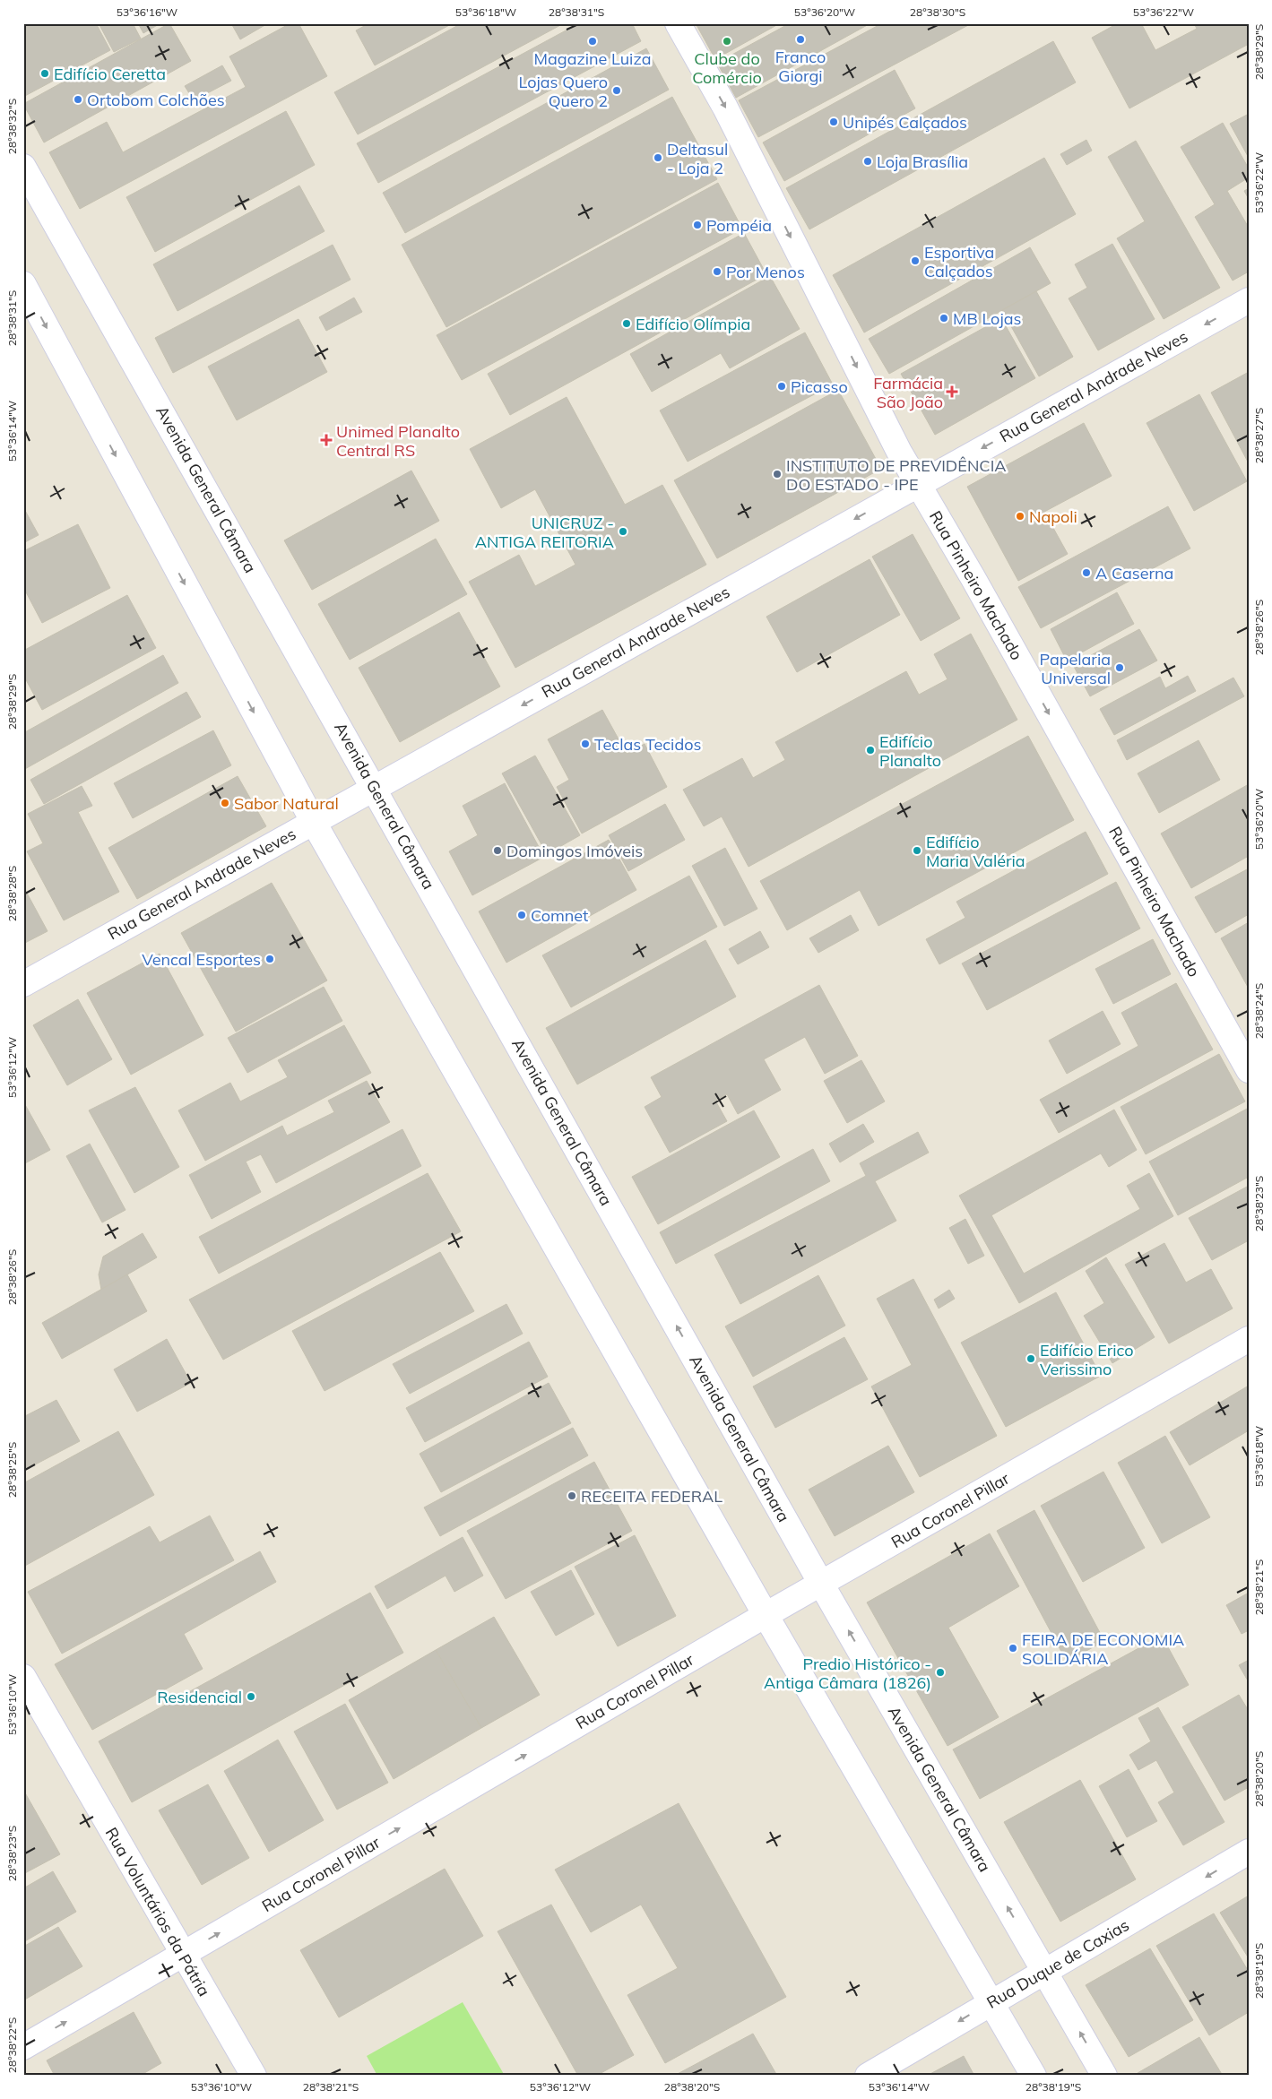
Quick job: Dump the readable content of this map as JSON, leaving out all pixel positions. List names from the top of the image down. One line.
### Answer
{"streets":{"main road":["Rua General Andrade Neves","Avenida General Câmara","Rua Pinheiro Machado","Rua Coronel Pillar","Rua Voluntários da Pátria","Rua Duque de Caxias"]},"crossings":[["Rua General Andrade Neves","Avenida General Câmara"],["Rua General Andrade Neves","Rua Pinheiro Machado"],["Avenida General Câmara","Rua Coronel Pillar"],["Avenida General Câmara","Rua Duque de Caxias"],["Rua Coronel Pillar","Rua Voluntários da Pátria"]],"one_way":["Rua General Andrade Neves","Rua Pinheiro Machado","Rua Coronel Pillar","Rua Duque de Caxias"],"places":{"other":["Franco Giorgi","Magazine Luiza","Clube do Comércio","Edifício Ceretta","Lojas Quero Quero 2","Ortobom Colchões","Unipés Calçados","Deltasul - Loja 2","Loja Brasília","Pompéia","Esportiva Calçados","Por Menos","MB Lojas","Edifício Olímpia","Picasso","INSTITUTO DE PREVIDÊNCIA DO ESTADO - IPE","Napoli","UNICRUZ - ANTIGA REITORIA","A Caserna","Papelaria Universal","Teclas Tecidos","Edifício Planalto","Sabor Natural","Domingos Imóveis","Edifício Maria Valéria","Comnet","Vencal Esportes","Edifício Erico Verissimo","RECEITA FEDERAL","FEIRA DE ECONOMIA SOLIDÁRIA","Predio Histórico - Antiga Câmara (1826)","Residencial"],"health":["Farmácia São João","Unimed Planalto Central RS"]},"coordinates":["53°36'16\"W","53°36'18\"W","28°38'31\"S","53°36'20\"W","28°38'30\"S","53°36'22\"W","28°38'29\"S","28°38'32\"S","53°36'14\"W","28°38'27\"S","28°38'26\"S","28°38'28\"S","28°38'24\"S","53°36'12\"W","28°38'23\"S","28°38'25\"S","28°38'21\"S","53°36'10\"W","28°38'20\"S","28°38'19\"S","28°38'22\"S"]}
